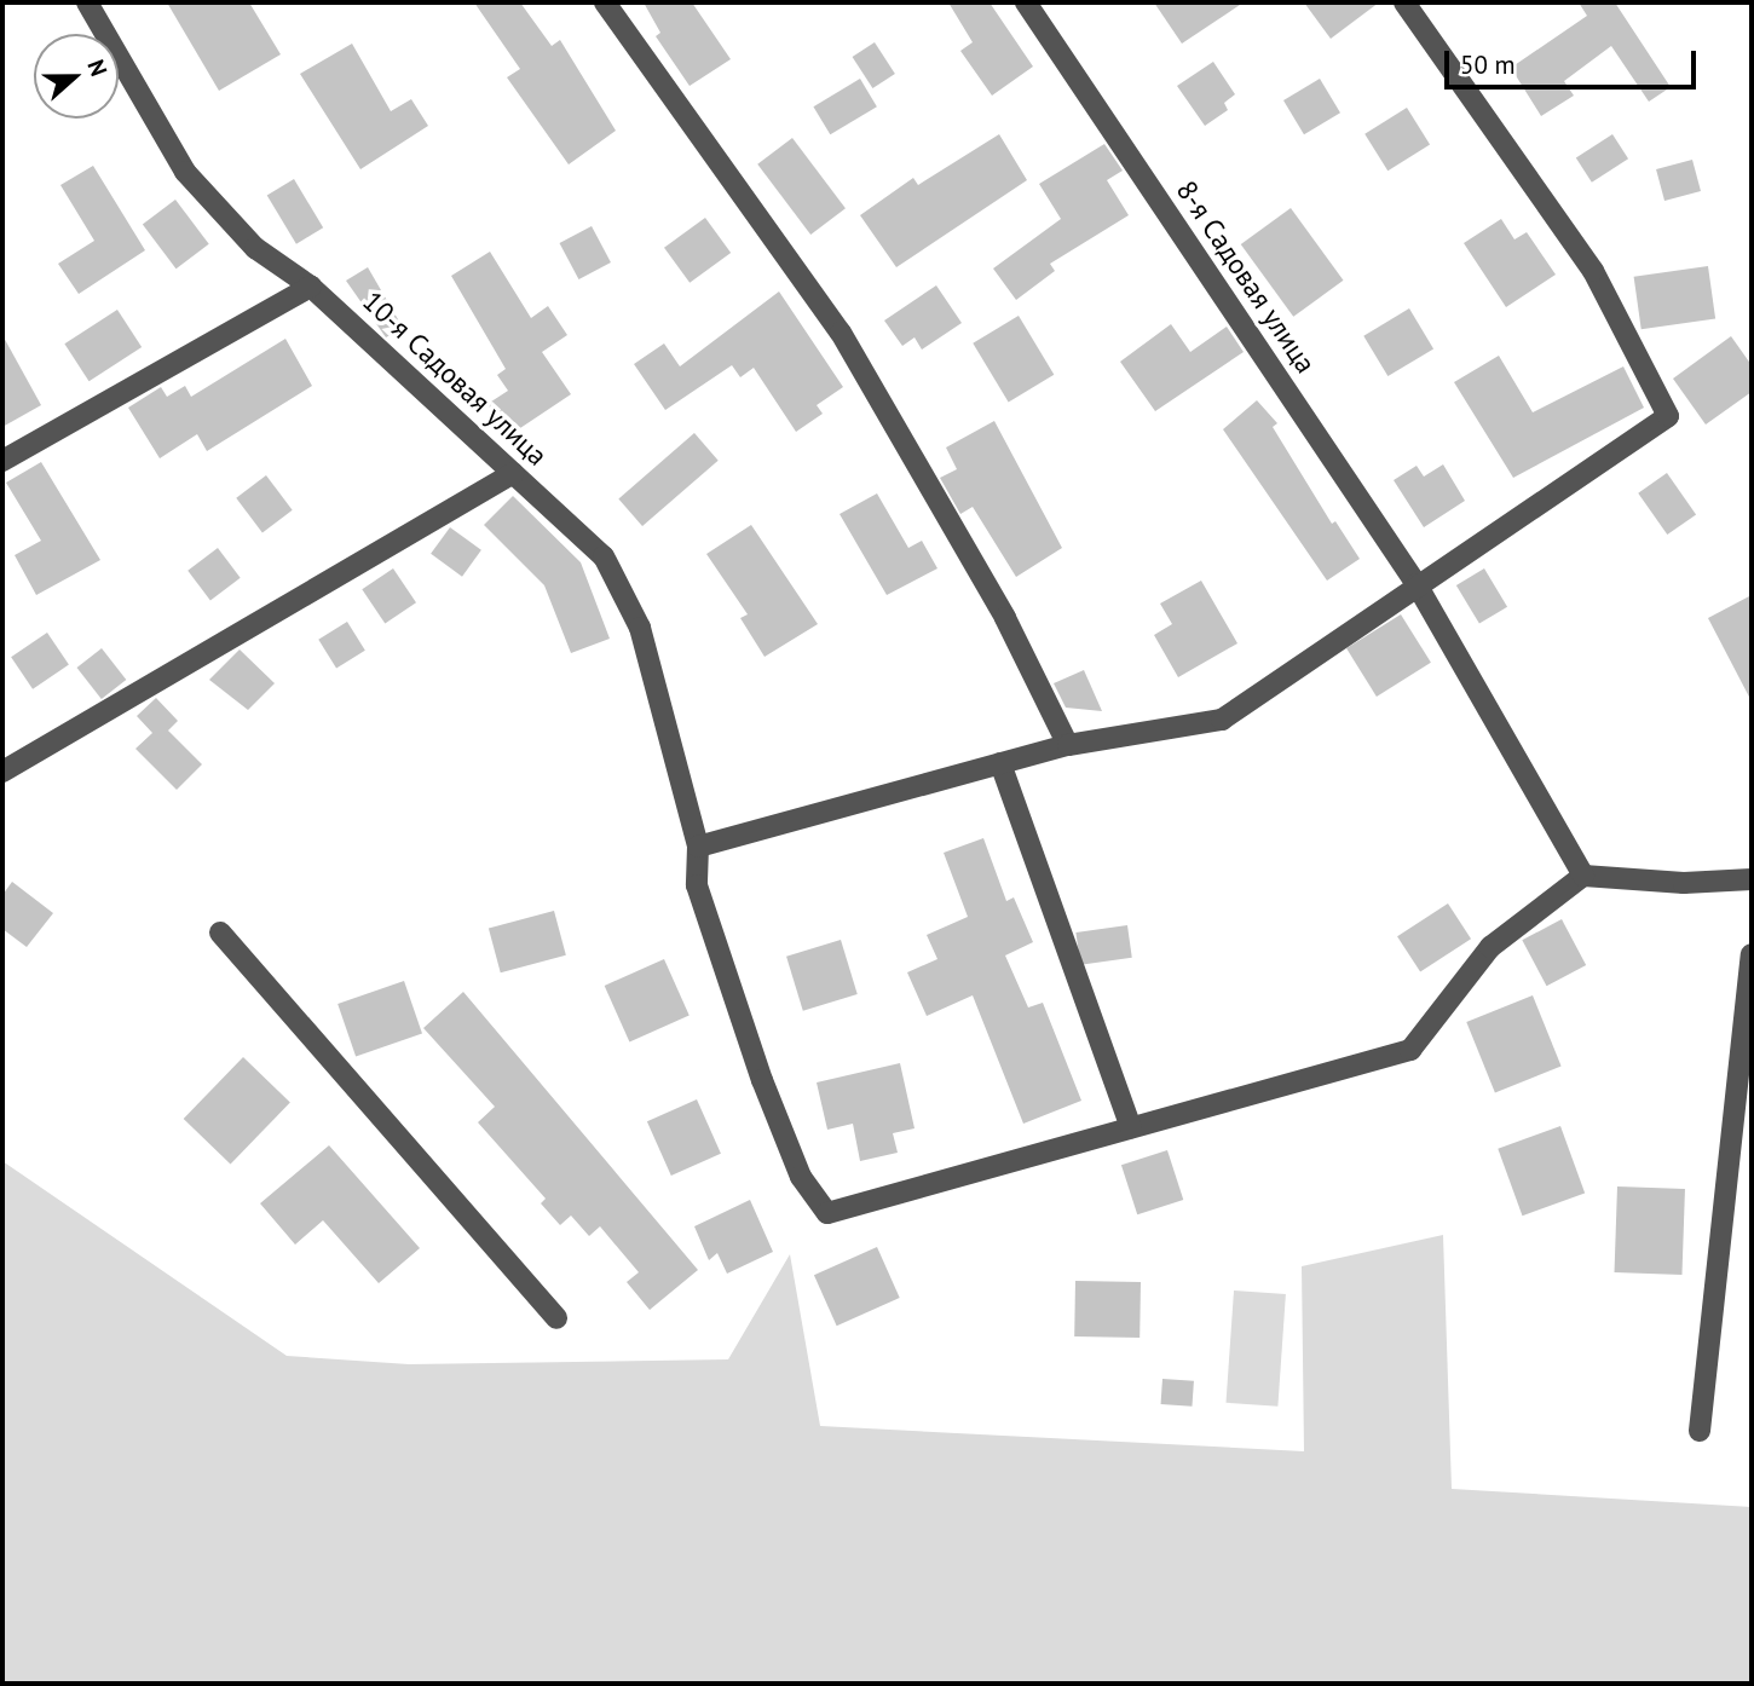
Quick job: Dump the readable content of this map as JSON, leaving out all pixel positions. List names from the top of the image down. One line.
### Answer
{"streets":{"street":["8-я Садовая улица","10-я Садовая улица"]},"scale_bar":"50 m","north":"right"}
